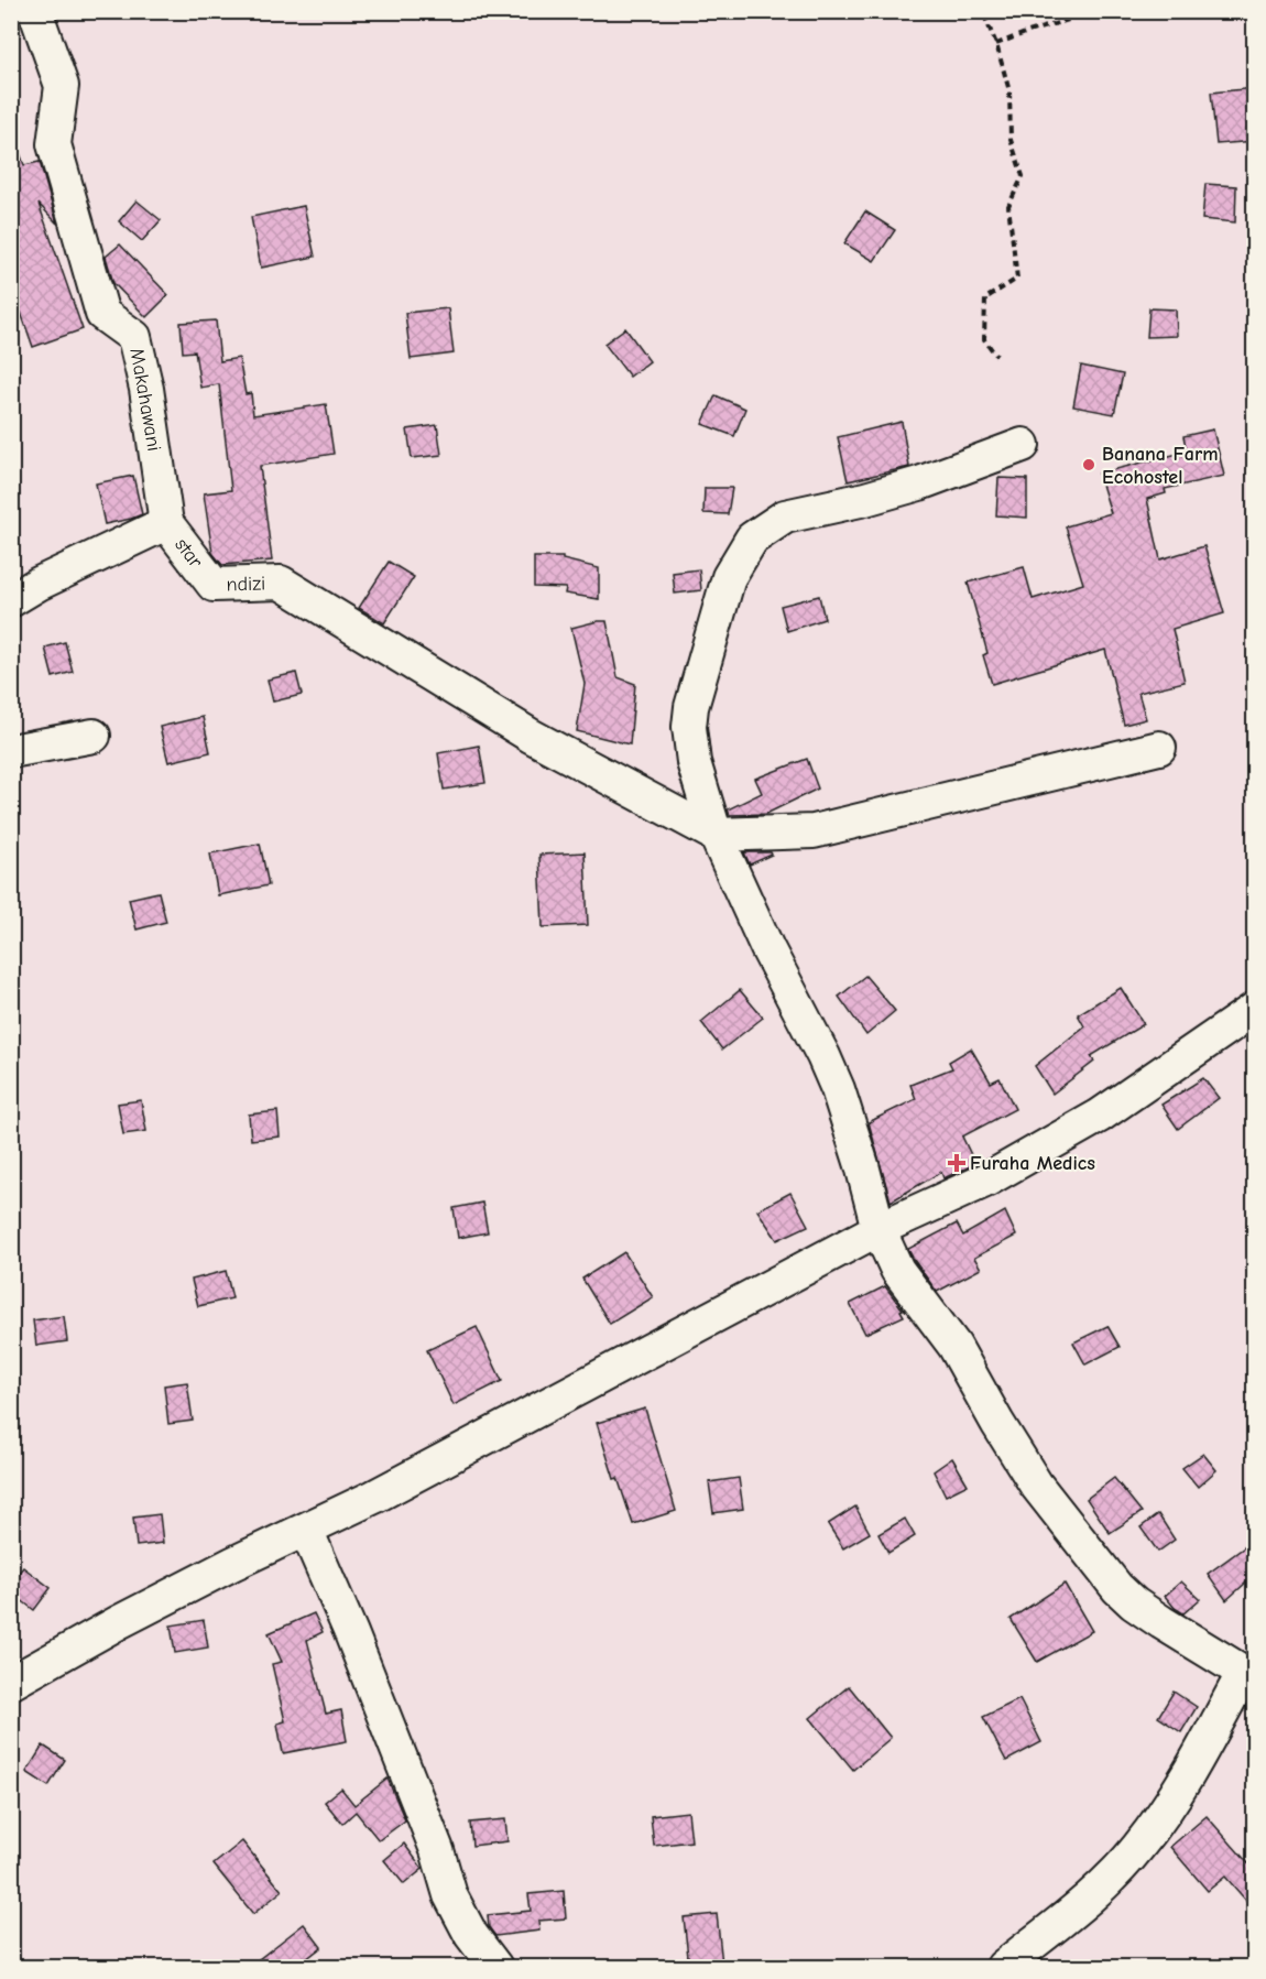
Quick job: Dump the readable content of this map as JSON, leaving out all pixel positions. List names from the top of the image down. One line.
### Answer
{"streets":{"street":["Makahawani","star","ndizi"]},"crossings":[["Makahawani","star"],["star","ndizi"]],"places":{"other":["Banana Farm Ecohostel"],"health":["Furaha Medics"]}}
